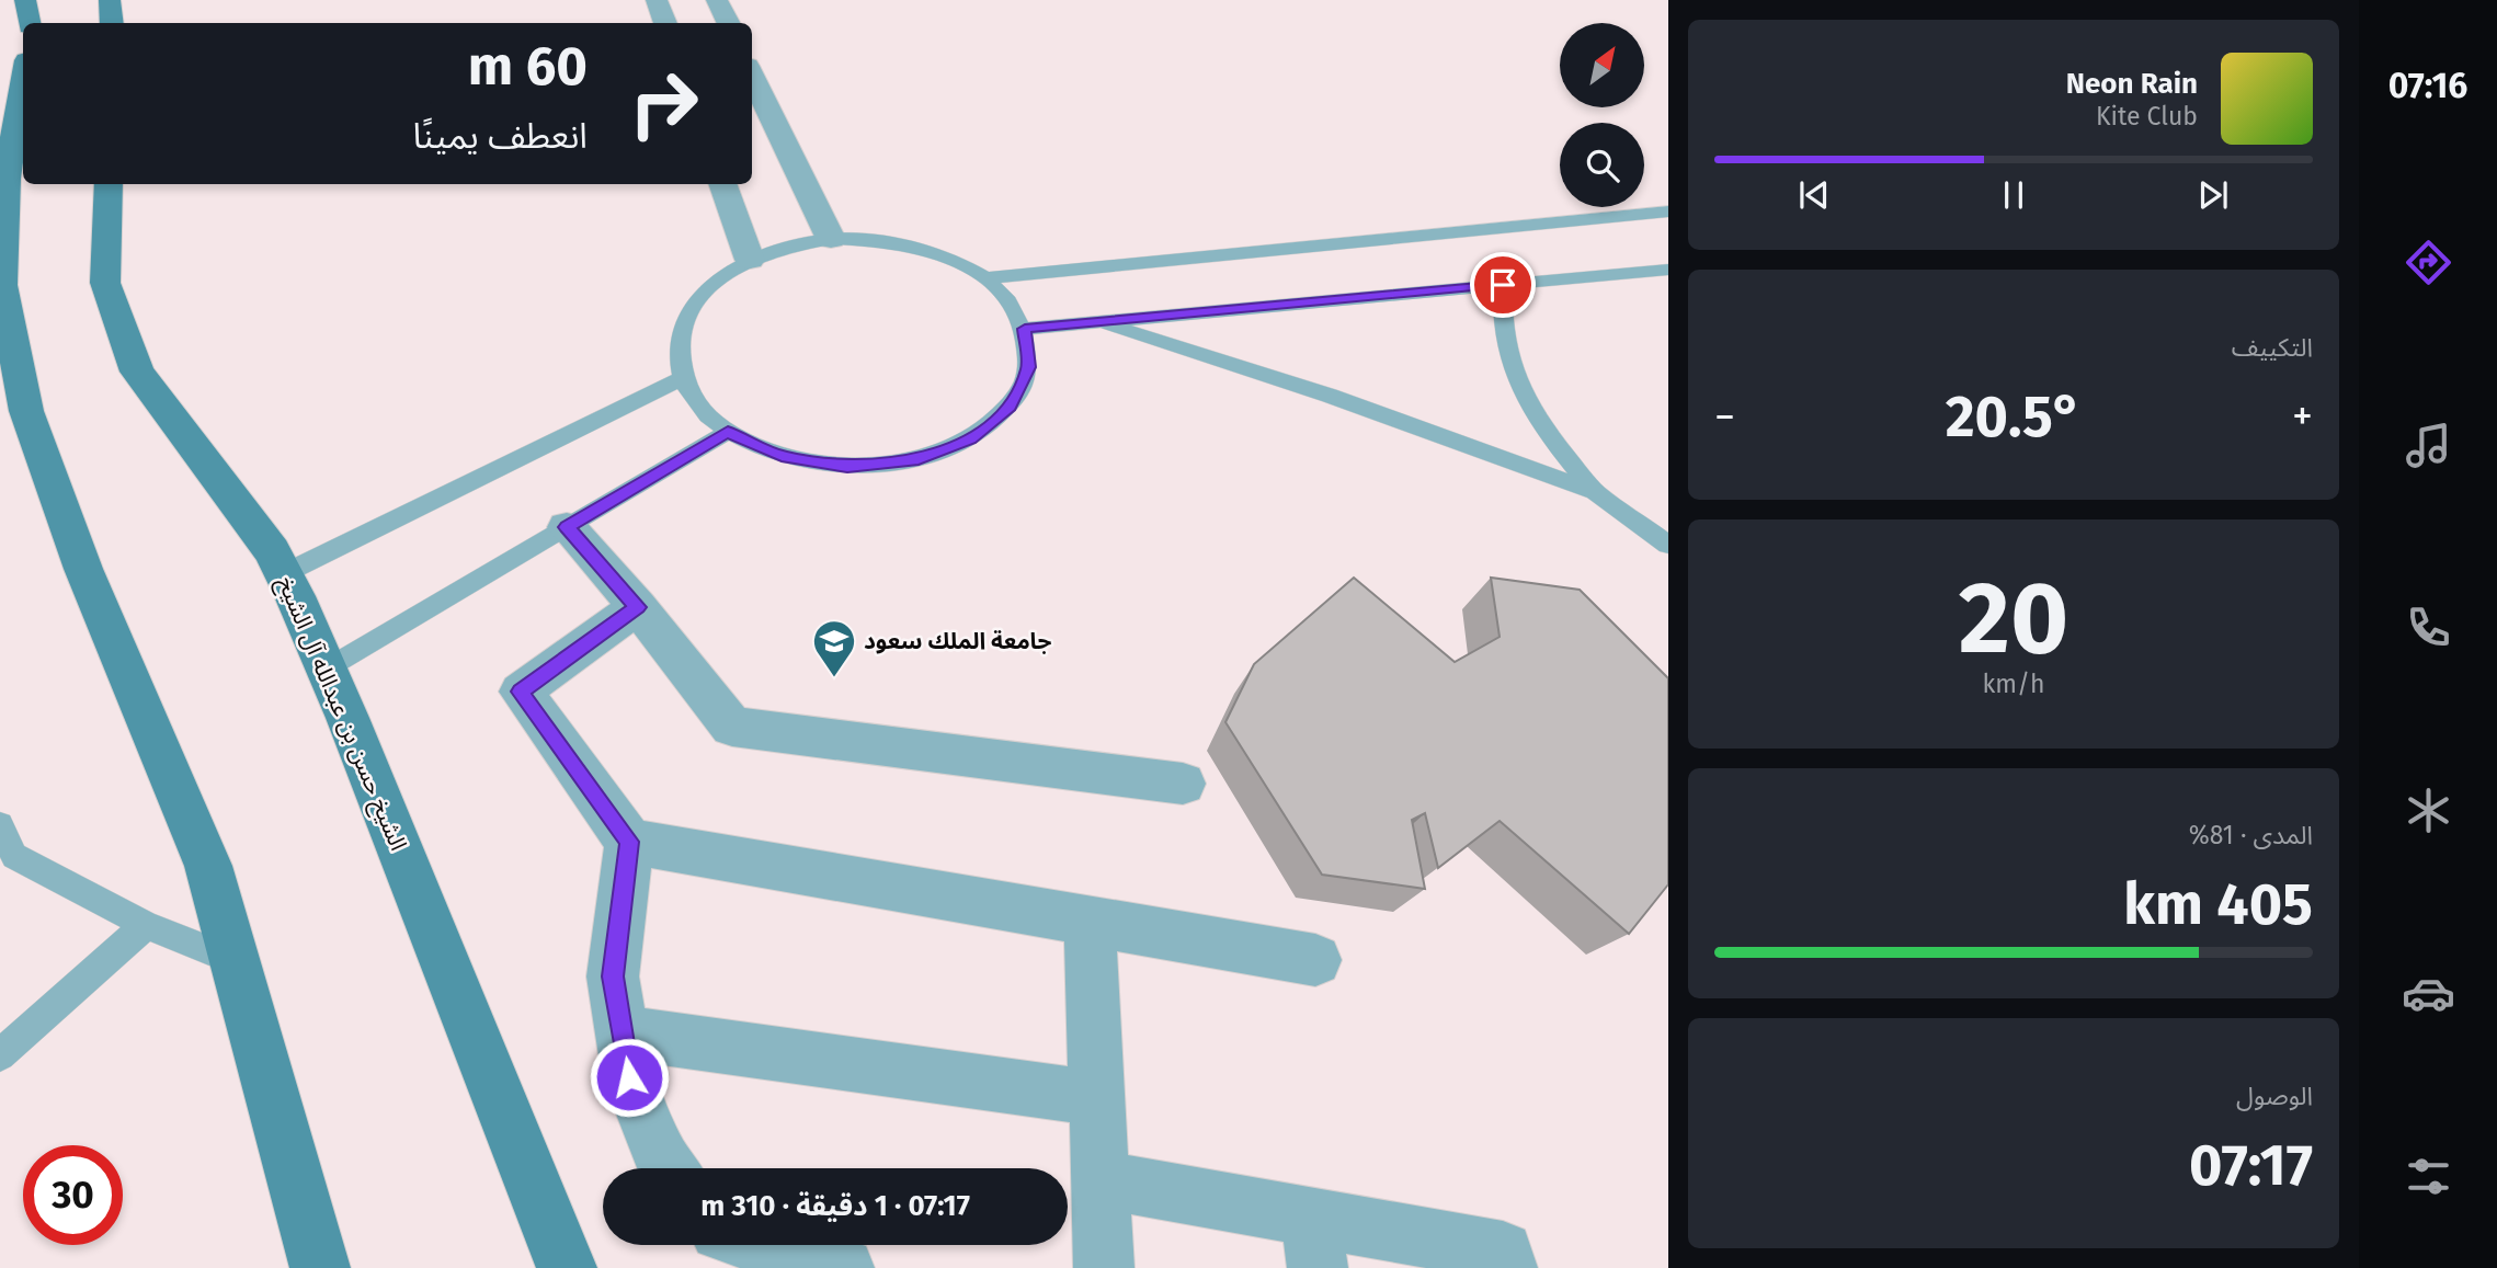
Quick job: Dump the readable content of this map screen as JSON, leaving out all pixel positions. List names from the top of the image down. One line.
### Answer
{"streets":{"main road":["الشيخ حسن بن عبدالله آل الشيخ"]},"places":{"school or university":["جامعة الملك سعود"]},"north":"top right","page":{"tabs":"07:16","turn":["60 m","انعطف يمينًا"],"song":["Neon Rain","Kite Club"],"tile":["التكييف",["20","km/h"],["المدى · 81%","405 km"],["الوصول","07:17"]],"heat":["−","20.5°","+"],"limit":"30","trip":"07:17 · 1 دقيقة · 310 m"}}
